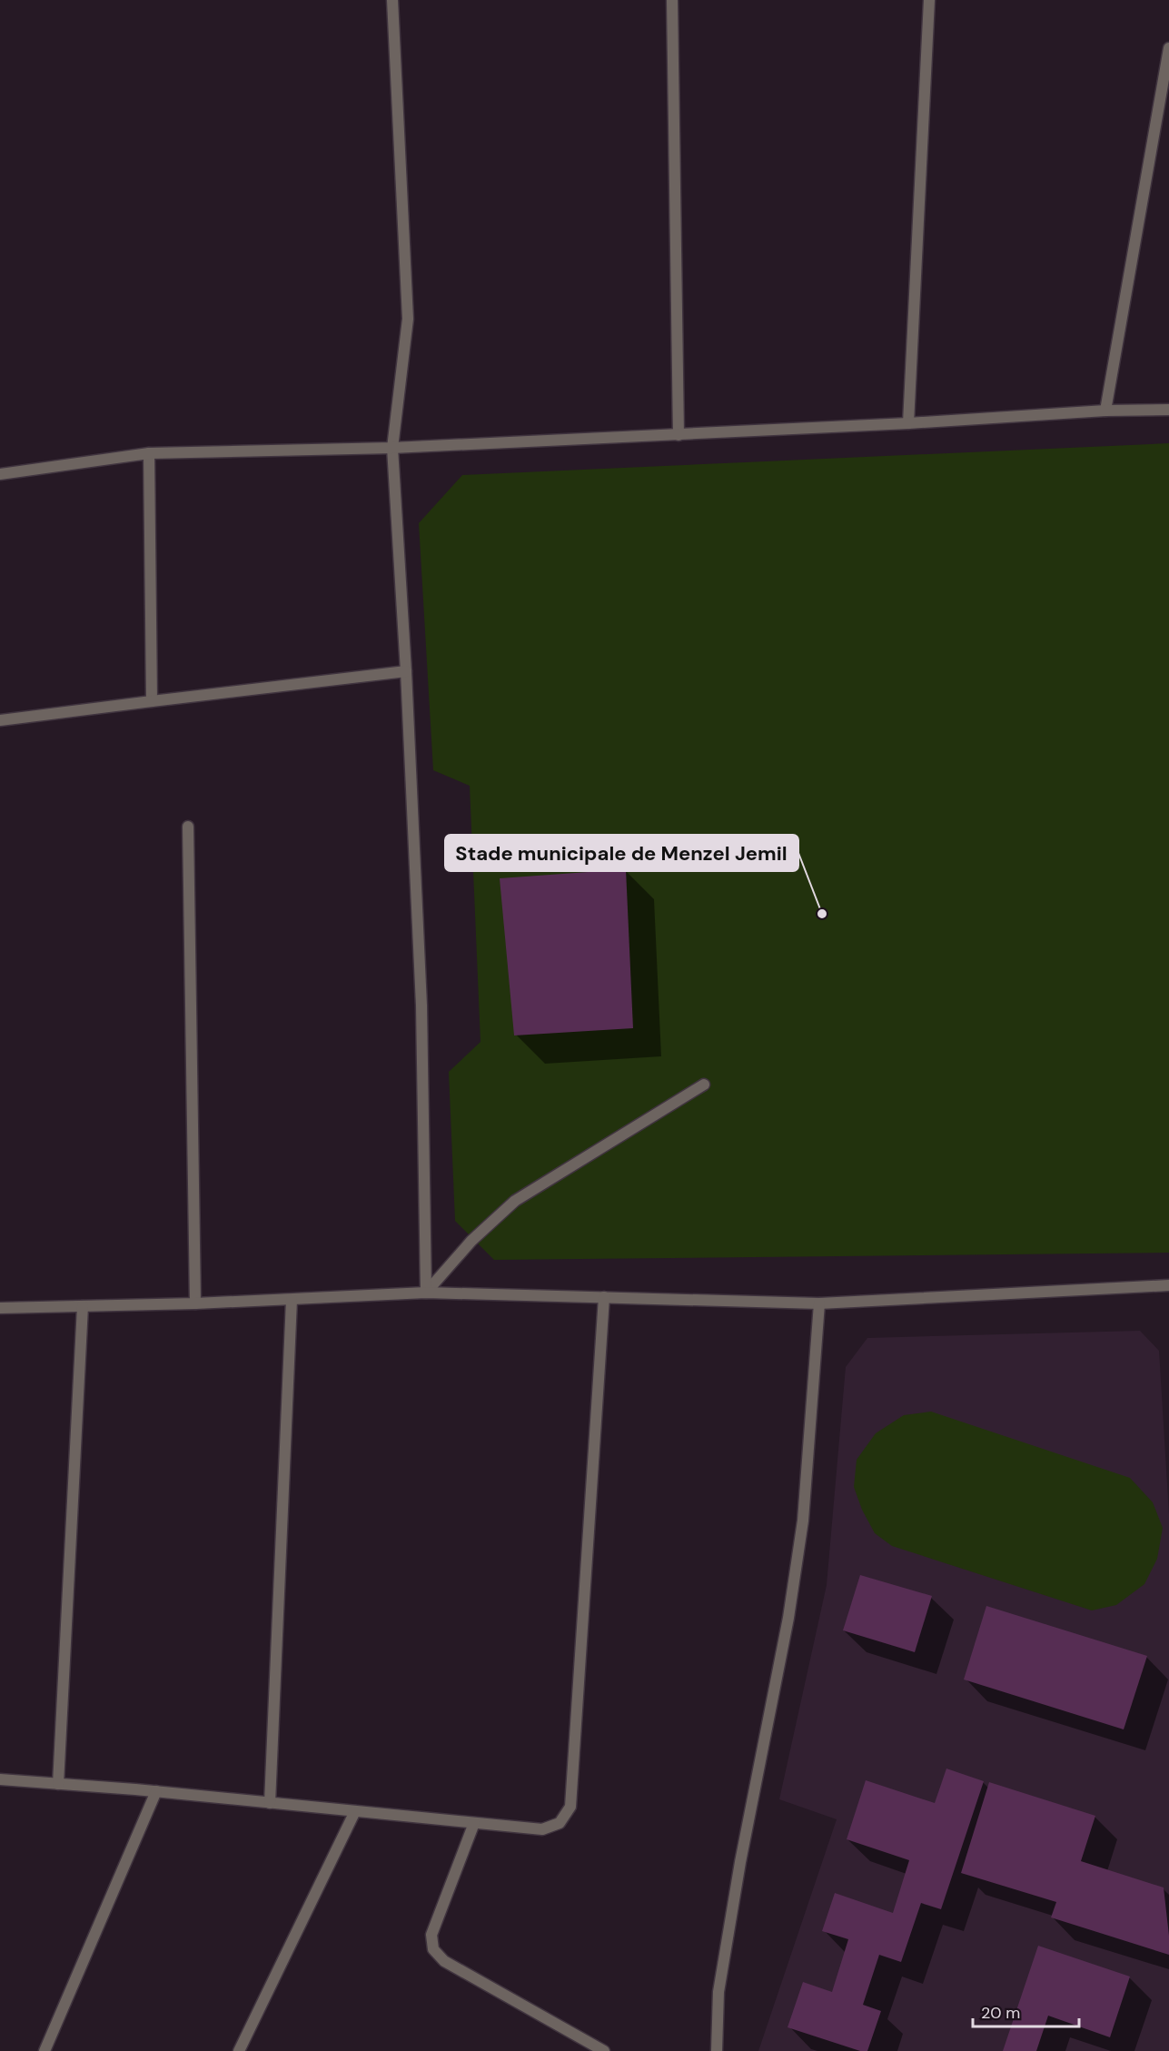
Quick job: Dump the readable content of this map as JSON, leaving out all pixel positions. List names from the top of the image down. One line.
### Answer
{"places":["Stade municipale de Menzel Jemil"],"scale_bar":"20 m"}
